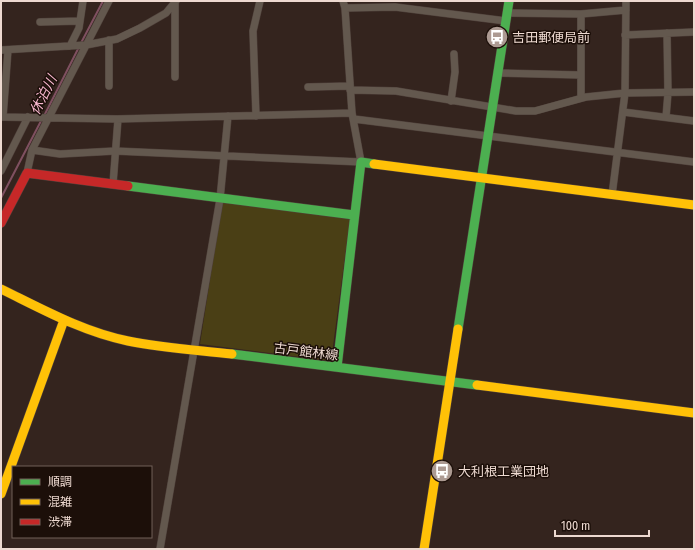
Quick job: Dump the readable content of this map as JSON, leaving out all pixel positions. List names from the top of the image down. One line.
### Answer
{"streets":{"street":["古戸館林線"]},"water":["休泊川"],"places":{"bus stop":["吉田郵便局前","大利根工業団地"]},"legend":["順調","混雑","渋滞"],"scale_bar":"100 m"}
